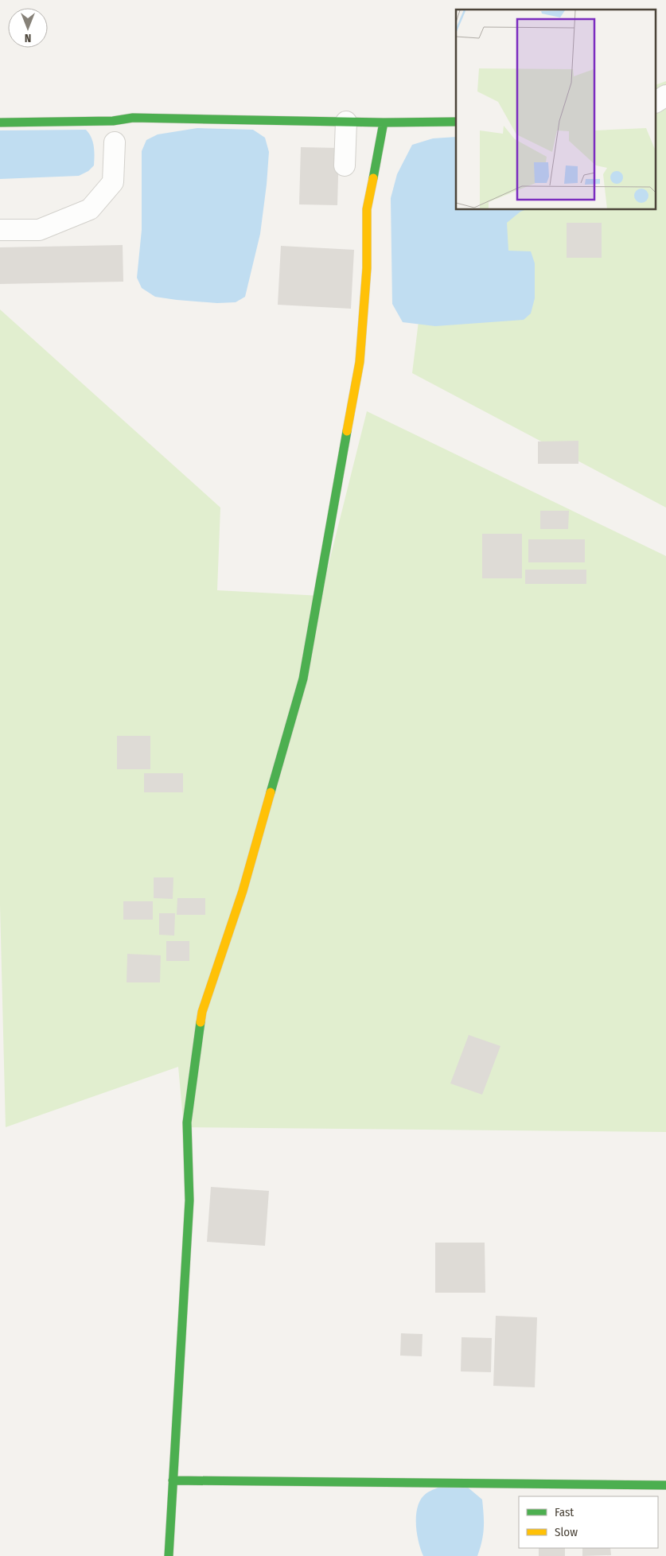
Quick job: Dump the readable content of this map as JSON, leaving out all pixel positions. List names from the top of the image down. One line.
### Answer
{"legend":["Fast","Slow"],"north":"bottom"}
